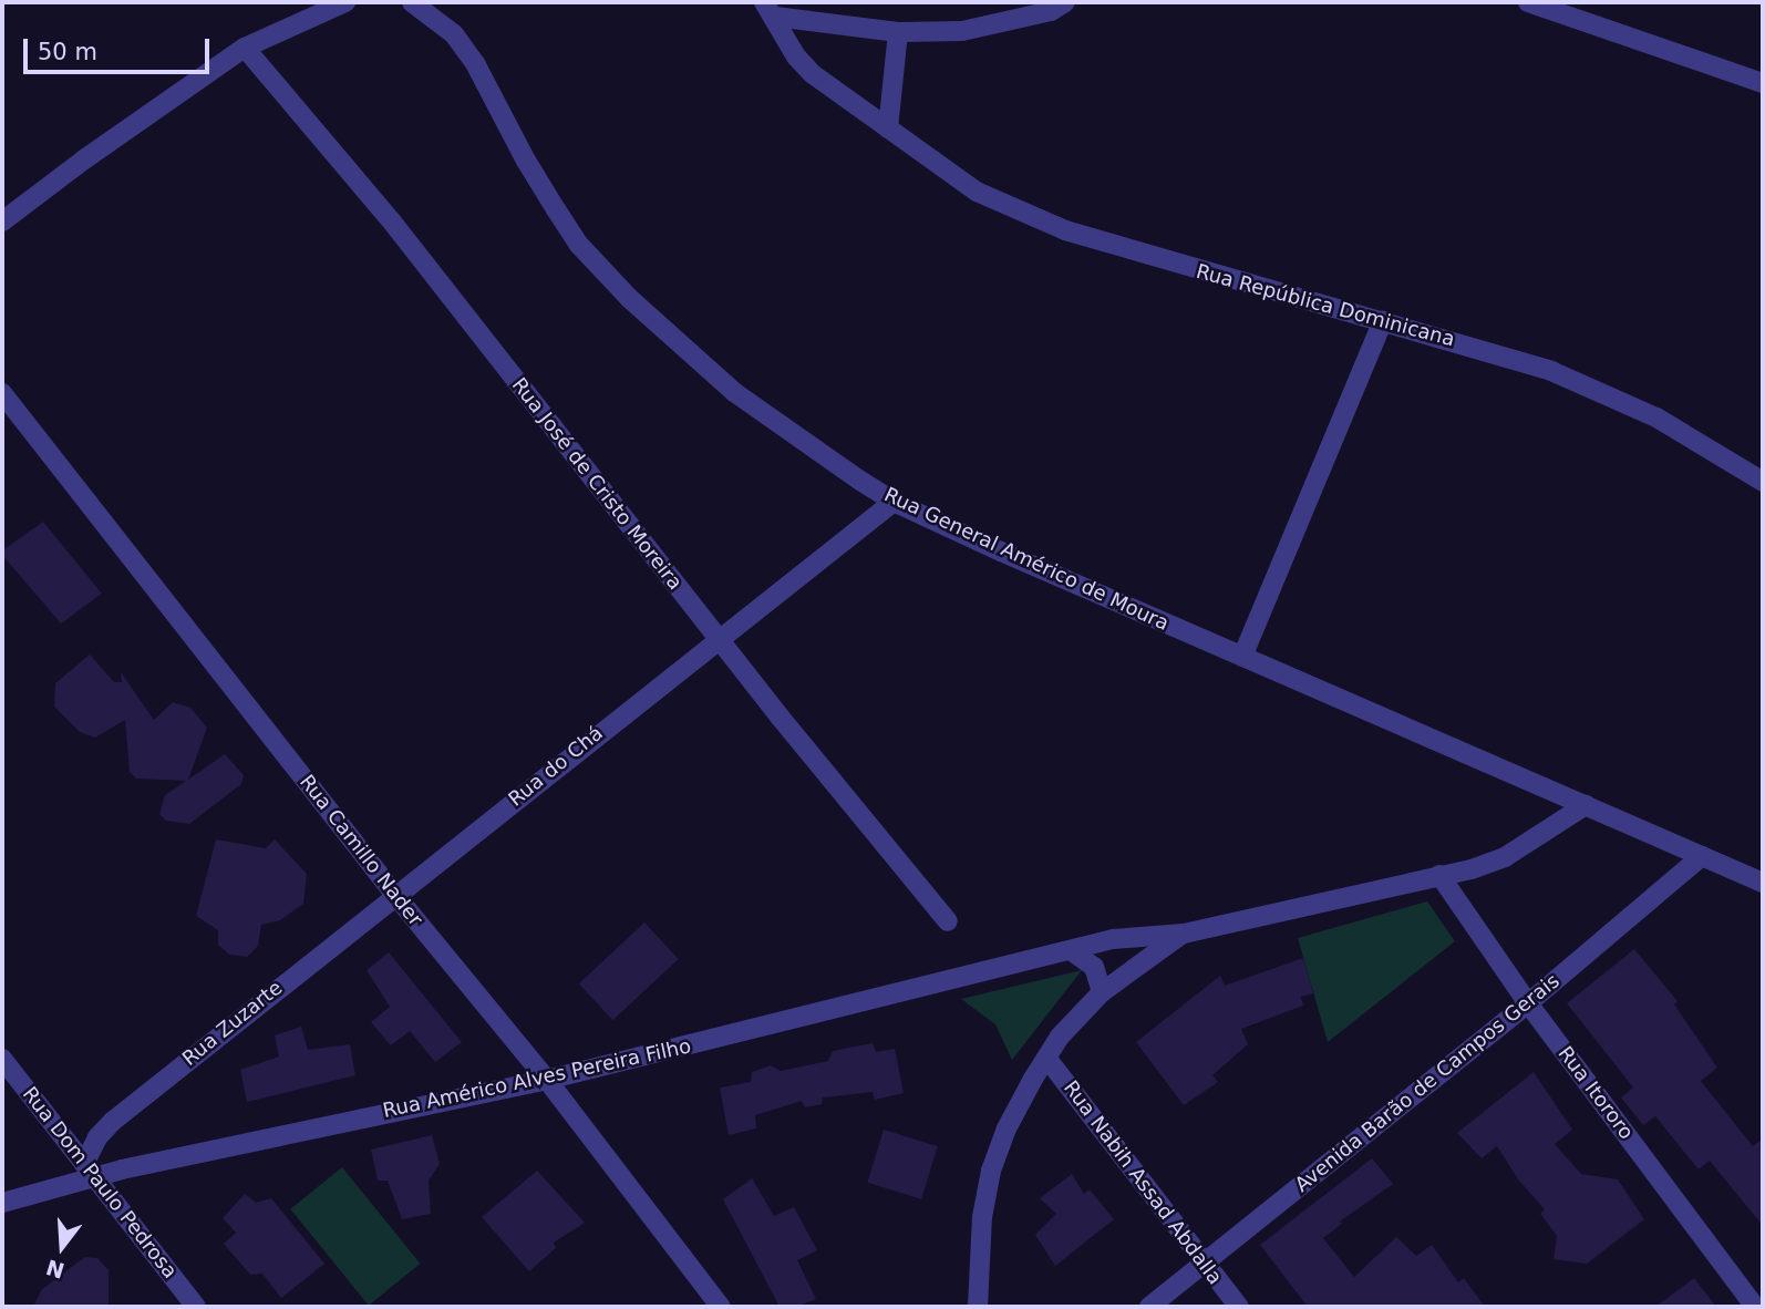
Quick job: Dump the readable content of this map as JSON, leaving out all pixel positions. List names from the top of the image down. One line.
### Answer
{"streets":{"street":["Rua República Dominicana","Rua José de Cristo Moreira","Rua General Américo de Moura","Rua do Chá","Rua Camillo Nader","Rua Zuzarte","Rua Américo Alves Pereira Filho","Avenida Barão de Campos Gerais","Rua Itororo","Rua Dom Paulo Pedrosa","Rua Nabih Assad Abdalla"]},"crossings":[["Rua José de Cristo Moreira","Rua do Chá"],["Rua General Américo de Moura","Rua do Chá"],["Rua General Américo de Moura","Avenida Barão de Campos Gerais"],["Rua do Chá","Rua Camillo Nader"],["Rua do Chá","Rua Zuzarte"],["Rua Camillo Nader","Rua Zuzarte"],["Rua Camillo Nader","Rua Américo Alves Pereira Filho"],["Rua Zuzarte","Rua Américo Alves Pereira Filho"],["Rua Zuzarte","Rua Dom Paulo Pedrosa"],["Rua Américo Alves Pereira Filho","Rua Dom Paulo Pedrosa"],["Avenida Barão de Campos Gerais","Rua Itororo"],["Avenida Barão de Campos Gerais","Rua Nabih Assad Abdalla"]],"scale_bar":"50 m","north":"bottom"}
